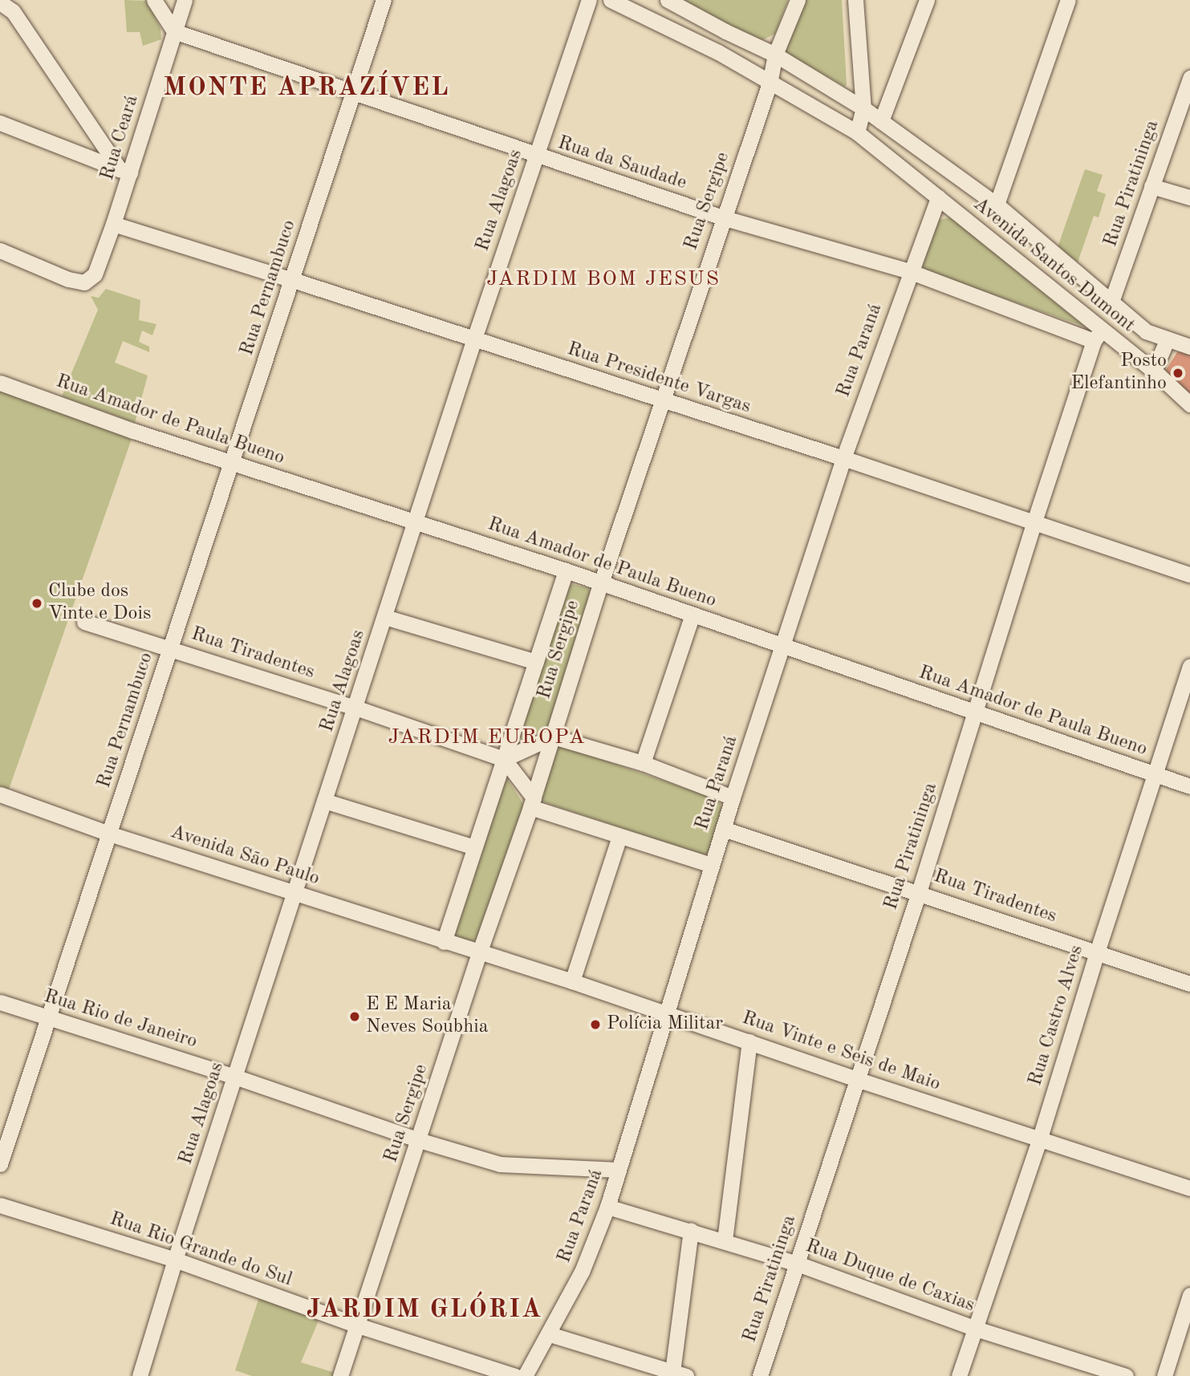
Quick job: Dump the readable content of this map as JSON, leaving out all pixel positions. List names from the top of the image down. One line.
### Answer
{"streets":{"street":["Rua Ceará","Rua da Saudade","Rua Piratininga","Rua Alagoas","Rua Sergipe","Avenida Santos Dumont","Rua Pernambuco","Rua Paraná","Rua Presidente Vargas","Rua Amador de Paula Bueno","Rua Tiradentes","Avenida São Paulo","Rua Castro Alves","Rua Rio de Janeiro","Rua Vinte e Seis de Maio","Rua Rio Grande do Sul","Rua Duque de Caxias"]},"crossings":[["Rua Ceará","Rua da Saudade"],["Rua Ceará","Rua Presidente Vargas"],["Rua da Saudade","Rua Piratininga"],["Rua da Saudade","Rua Alagoas"],["Rua da Saudade","Rua Sergipe"],["Rua da Saudade","Avenida Santos Dumont"],["Rua da Saudade","Rua Pernambuco"],["Rua da Saudade","Rua Paraná"],["Rua Piratininga","Avenida Santos Dumont"],["Rua Piratininga","Rua Presidente Vargas"],["Rua Piratininga","Rua Amador de Paula Bueno"],["Rua Piratininga","Rua Tiradentes"],["Rua Piratininga","Rua Vinte e Seis de Maio"],["Rua Piratininga","Rua Duque de Caxias"],["Rua Alagoas","Rua Presidente Vargas"],["Rua Alagoas","Rua Amador de Paula Bueno"],["Rua Alagoas","Rua Tiradentes"],["Rua Alagoas","Avenida São Paulo"],["Rua Alagoas","Rua Rio de Janeiro"],["Rua Alagoas","Rua Rio Grande do Sul"],["Rua Sergipe","Avenida Santos Dumont"],["Rua Sergipe","Rua Presidente Vargas"],["Rua Sergipe","Rua Amador de Paula Bueno"],["Rua Sergipe","Rua Tiradentes"],["Rua Sergipe","Avenida São Paulo"],["Rua Sergipe","Rua Rio de Janeiro"],["Rua Sergipe","Rua Vinte e Seis de Maio"],["Rua Sergipe","Rua Rio Grande do Sul"],["Avenida Santos Dumont","Rua Paraná"],["Rua Pernambuco","Rua Presidente Vargas"],["Rua Pernambuco","Rua Amador de Paula Bueno"],["Rua Pernambuco","Rua Tiradentes"],["Rua Pernambuco","Avenida São Paulo"],["Rua Pernambuco","Rua Rio de Janeiro"],["Rua Paraná","Rua Presidente Vargas"],["Rua Paraná","Rua Amador de Paula Bueno"],["Rua Paraná","Rua Tiradentes"],["Rua Paraná","Rua Rio de Janeiro"],["Rua Paraná","Rua Vinte e Seis de Maio"],["Rua Paraná","Rua Duque de Caxias"],["Rua Amador de Paula Bueno","Rua Castro Alves"],["Rua Tiradentes","Rua Castro Alves"],["Avenida São Paulo","Rua Vinte e Seis de Maio"],["Rua Castro Alves","Rua Vinte e Seis de Maio"],["Rua Castro Alves","Rua Duque de Caxias"]],"districts":["MONTE APRAZÍVEL","JARDIM BOM JESUS","JARDIM EUROPA","JARDIM GLÓRIA"],"places":["Posto Elefantinho","Clube dos Vinte e Dois","E E Maria Neves Soubhia","Polícia Militar"]}
